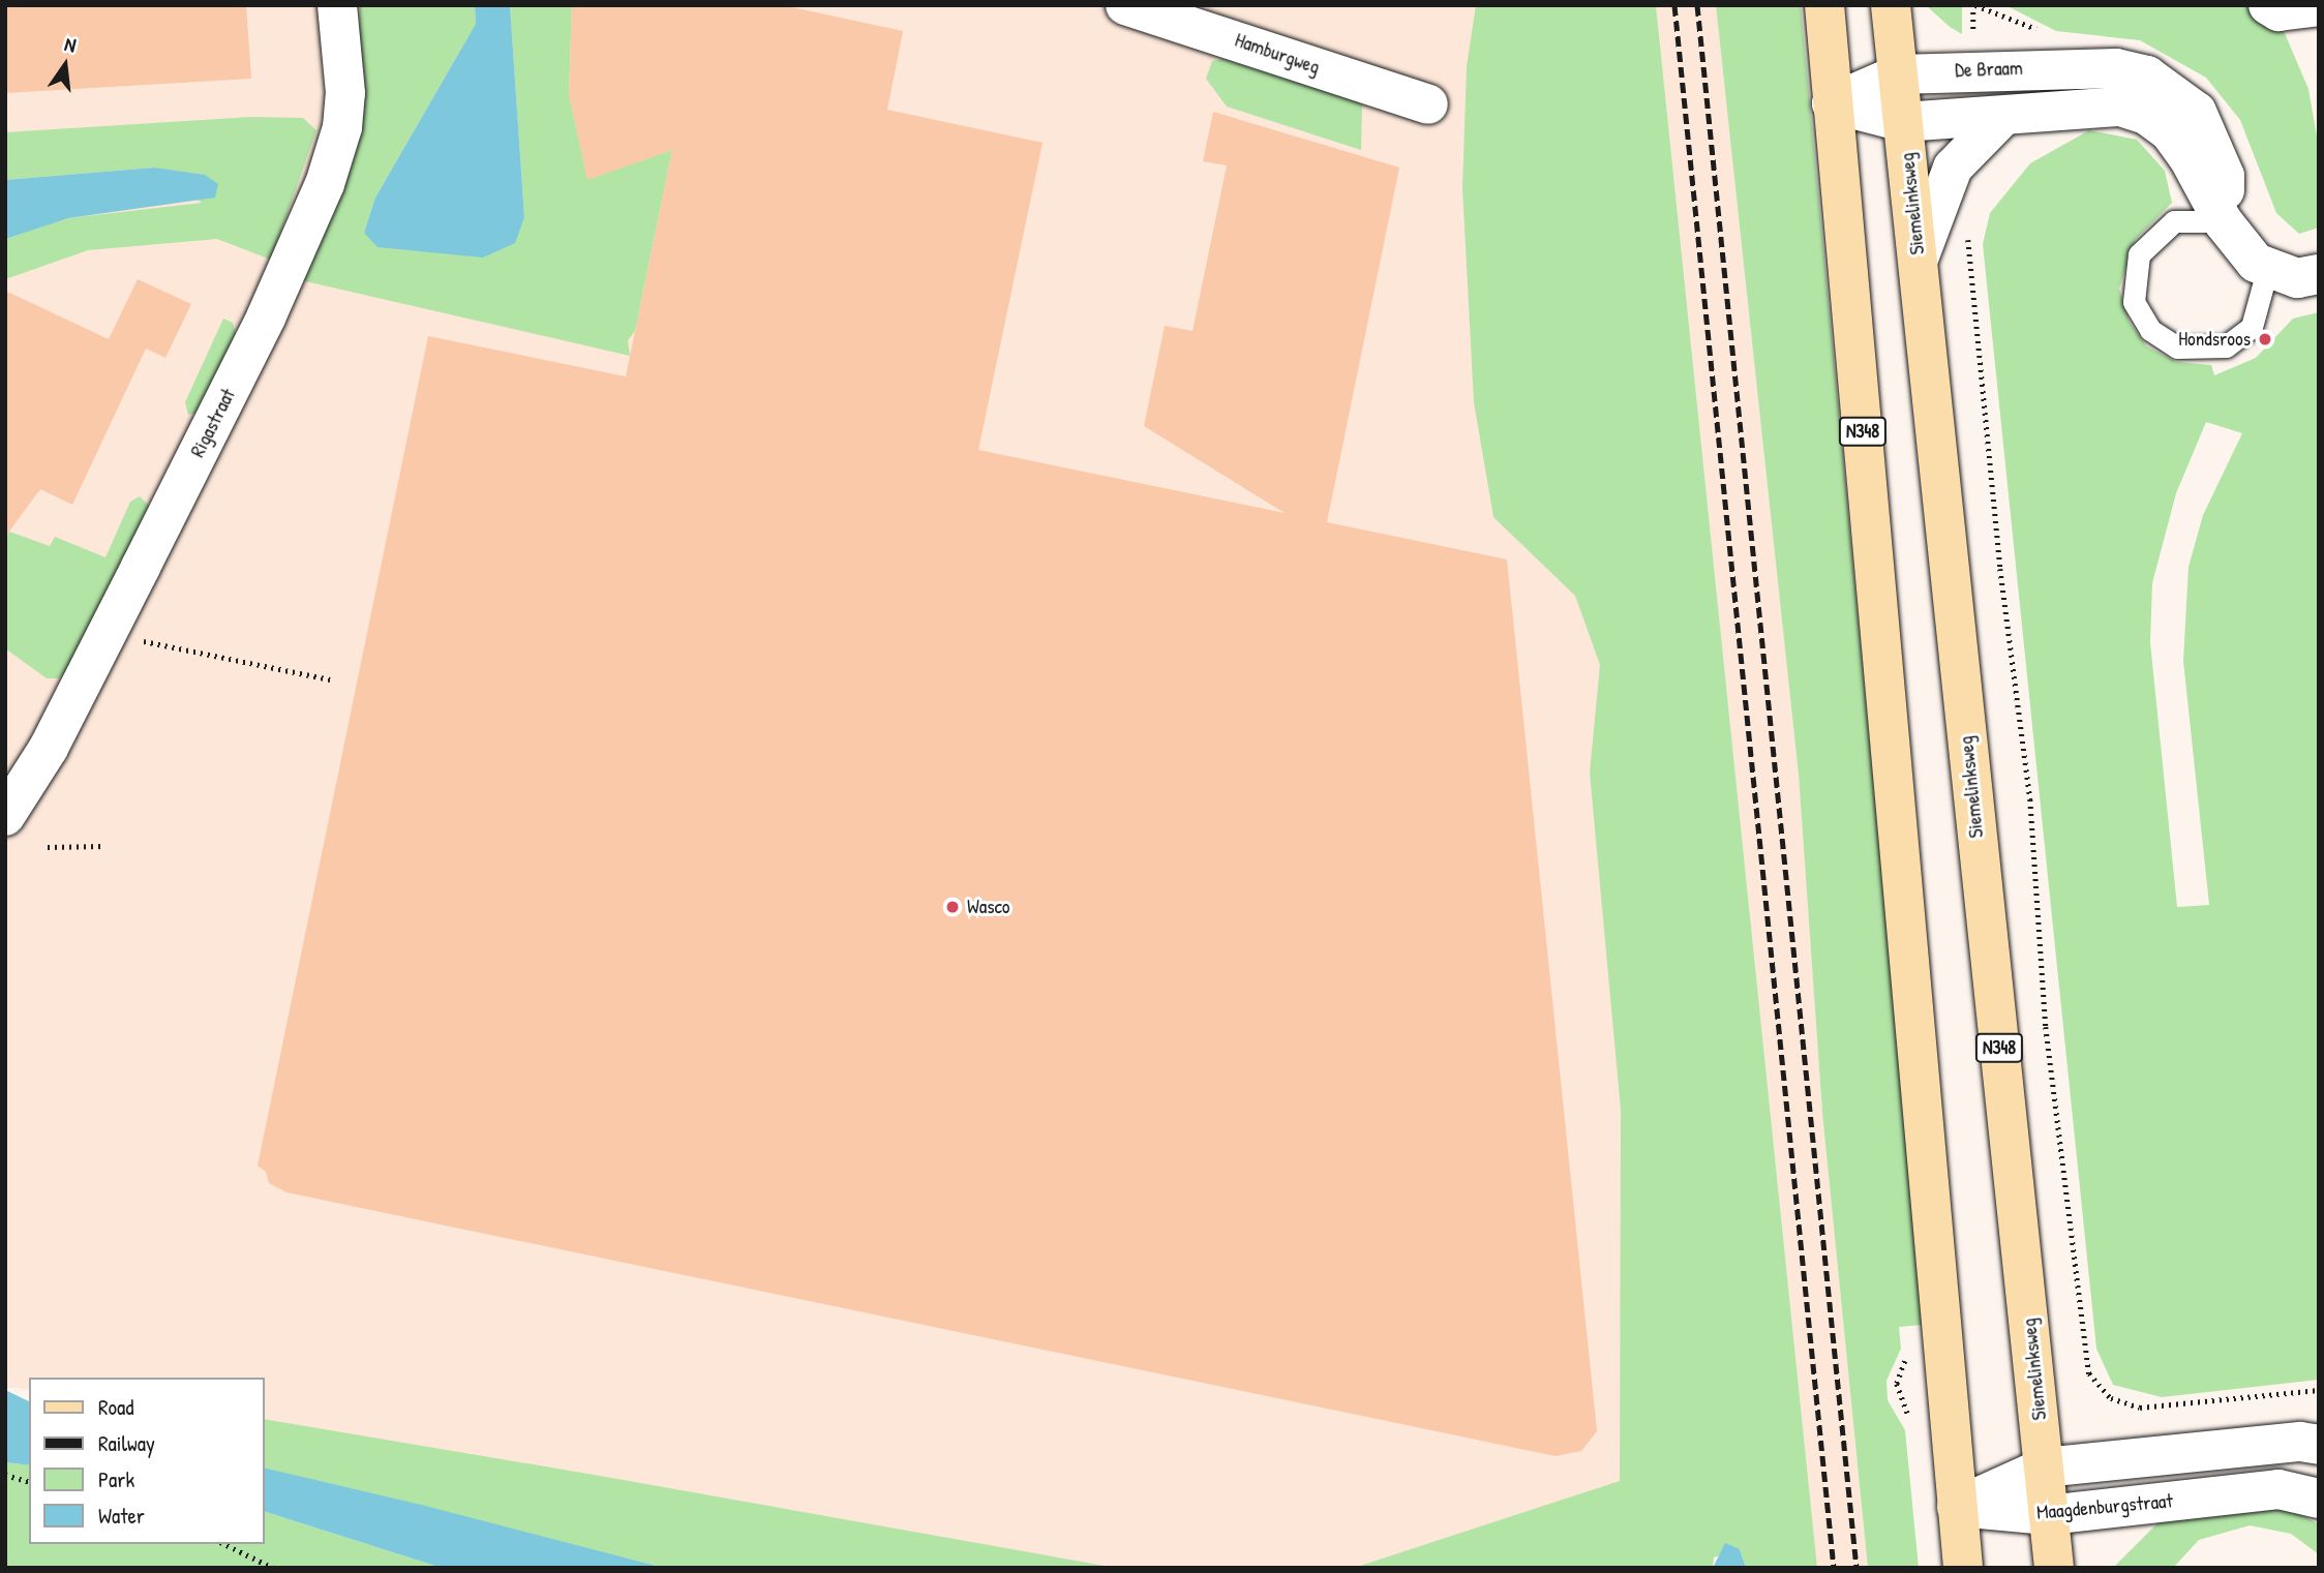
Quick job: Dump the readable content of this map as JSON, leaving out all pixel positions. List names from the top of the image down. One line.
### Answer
{"streets":{"main road":["Siemelinksweg","N348"],"street":["Hamburgweg","De Braam","Rigastraat","Maagdenburgstraat"]},"crossings":[["De Braam","Siemelinksweg"],["De Braam","N348"],["Siemelinksweg","Maagdenburgstraat"],["N348","Maagdenburgstraat"]],"places":["Hondsroos","Wasco"],"legend":["Road","Railway","Park","Water"],"north":"top"}
